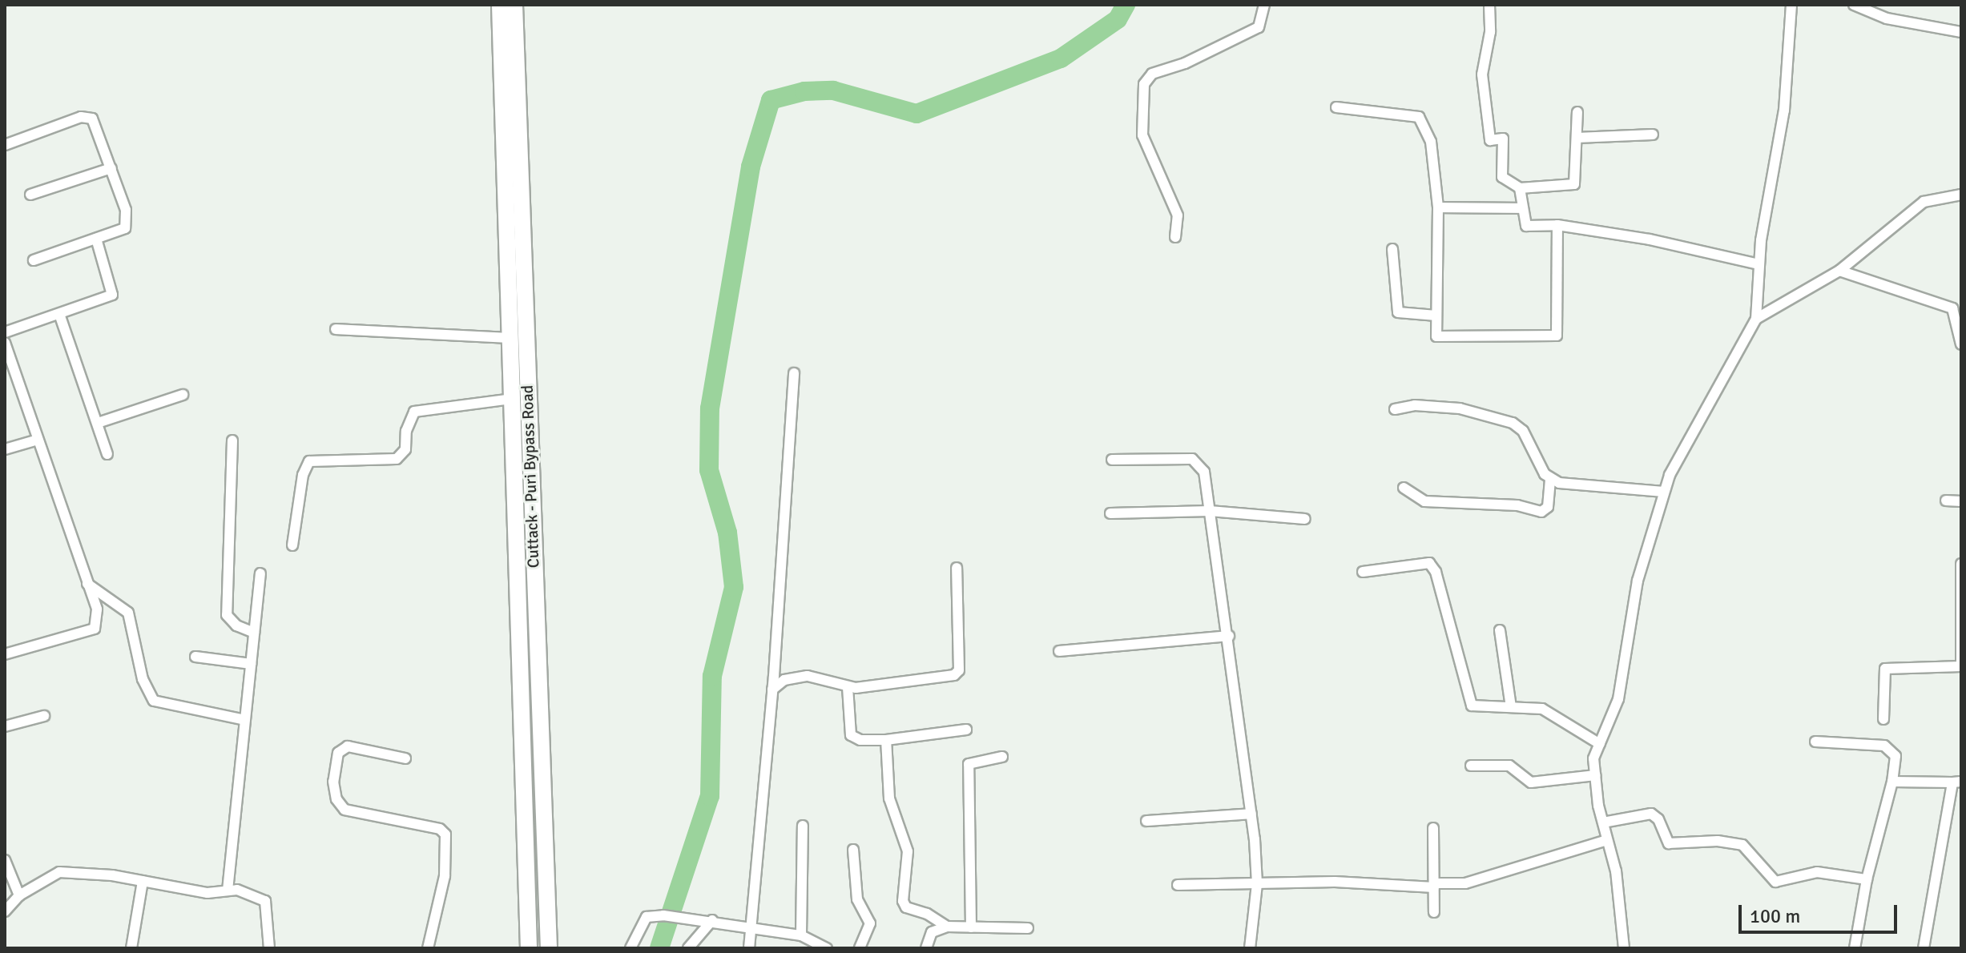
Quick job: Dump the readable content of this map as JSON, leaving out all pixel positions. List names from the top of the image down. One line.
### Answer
{"streets":{"highway":["Cuttack - Puri Bypass Road"]},"scale_bar":"100 m"}
